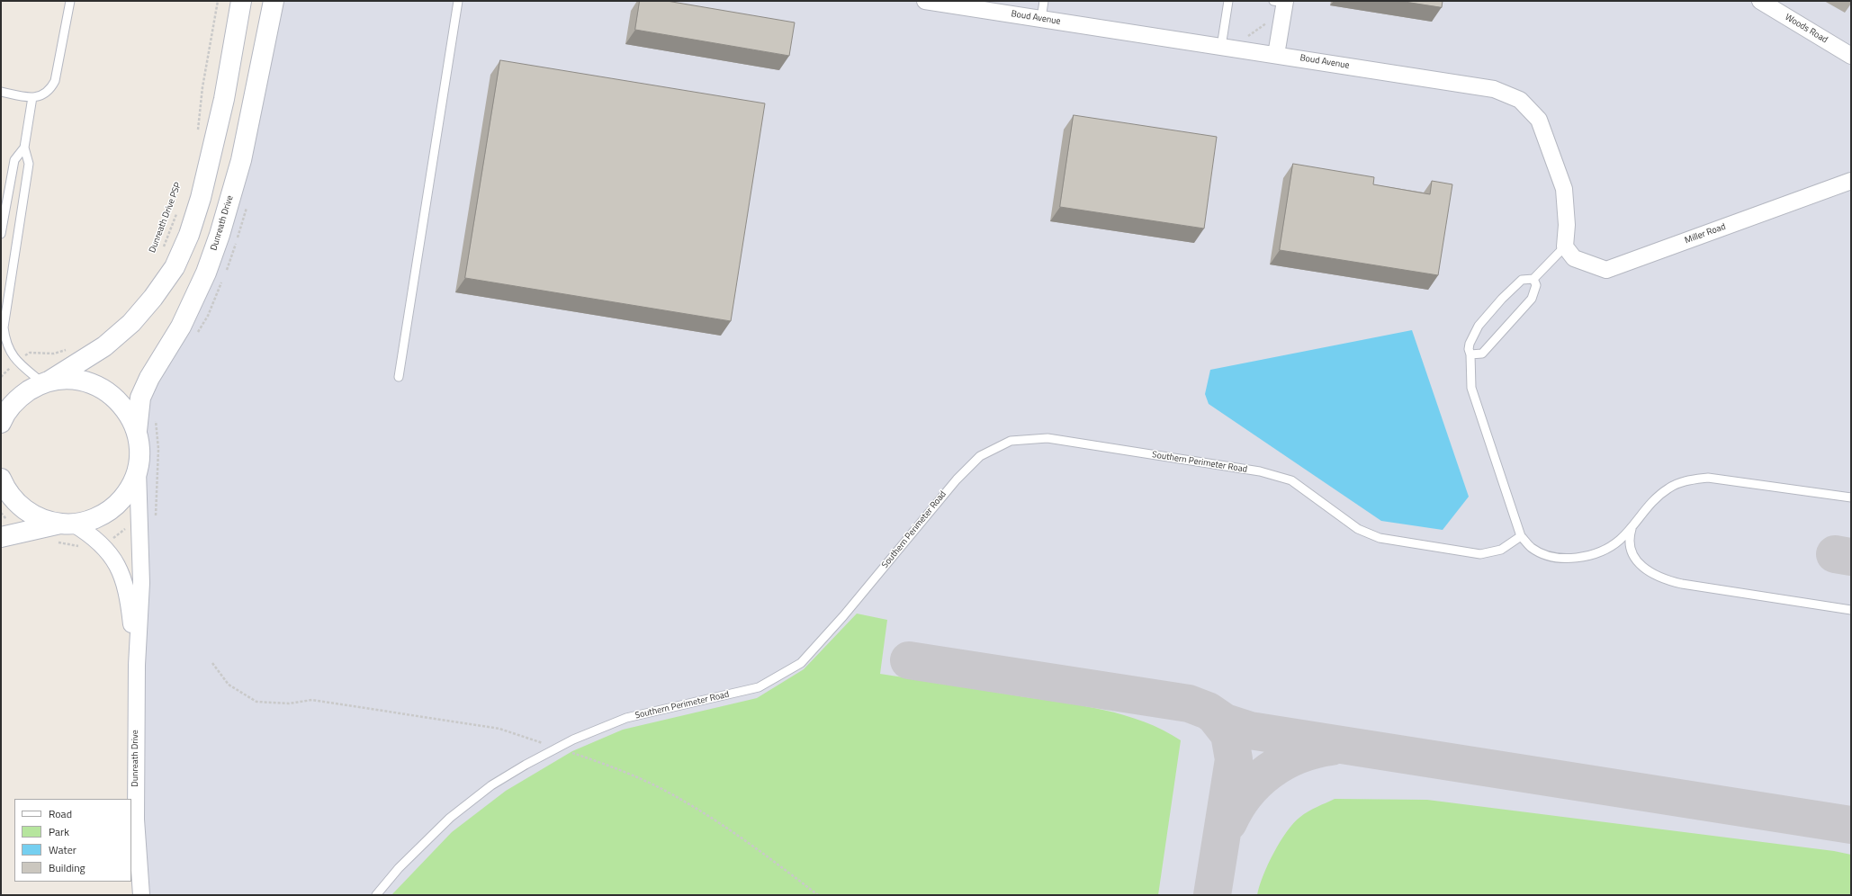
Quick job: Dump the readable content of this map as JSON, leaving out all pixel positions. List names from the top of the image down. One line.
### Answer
{"streets":{"main road":["Dunreath Drive"],"street":["Boud Avenue","Woods Road","Miller Road"],"lane":["Southern Perimeter Road"],"path":["Dunreath Drive PSP"]},"crossings":[["Boud Avenue","Miller Road"]],"legend":["Road","Park","Water","Building"]}
